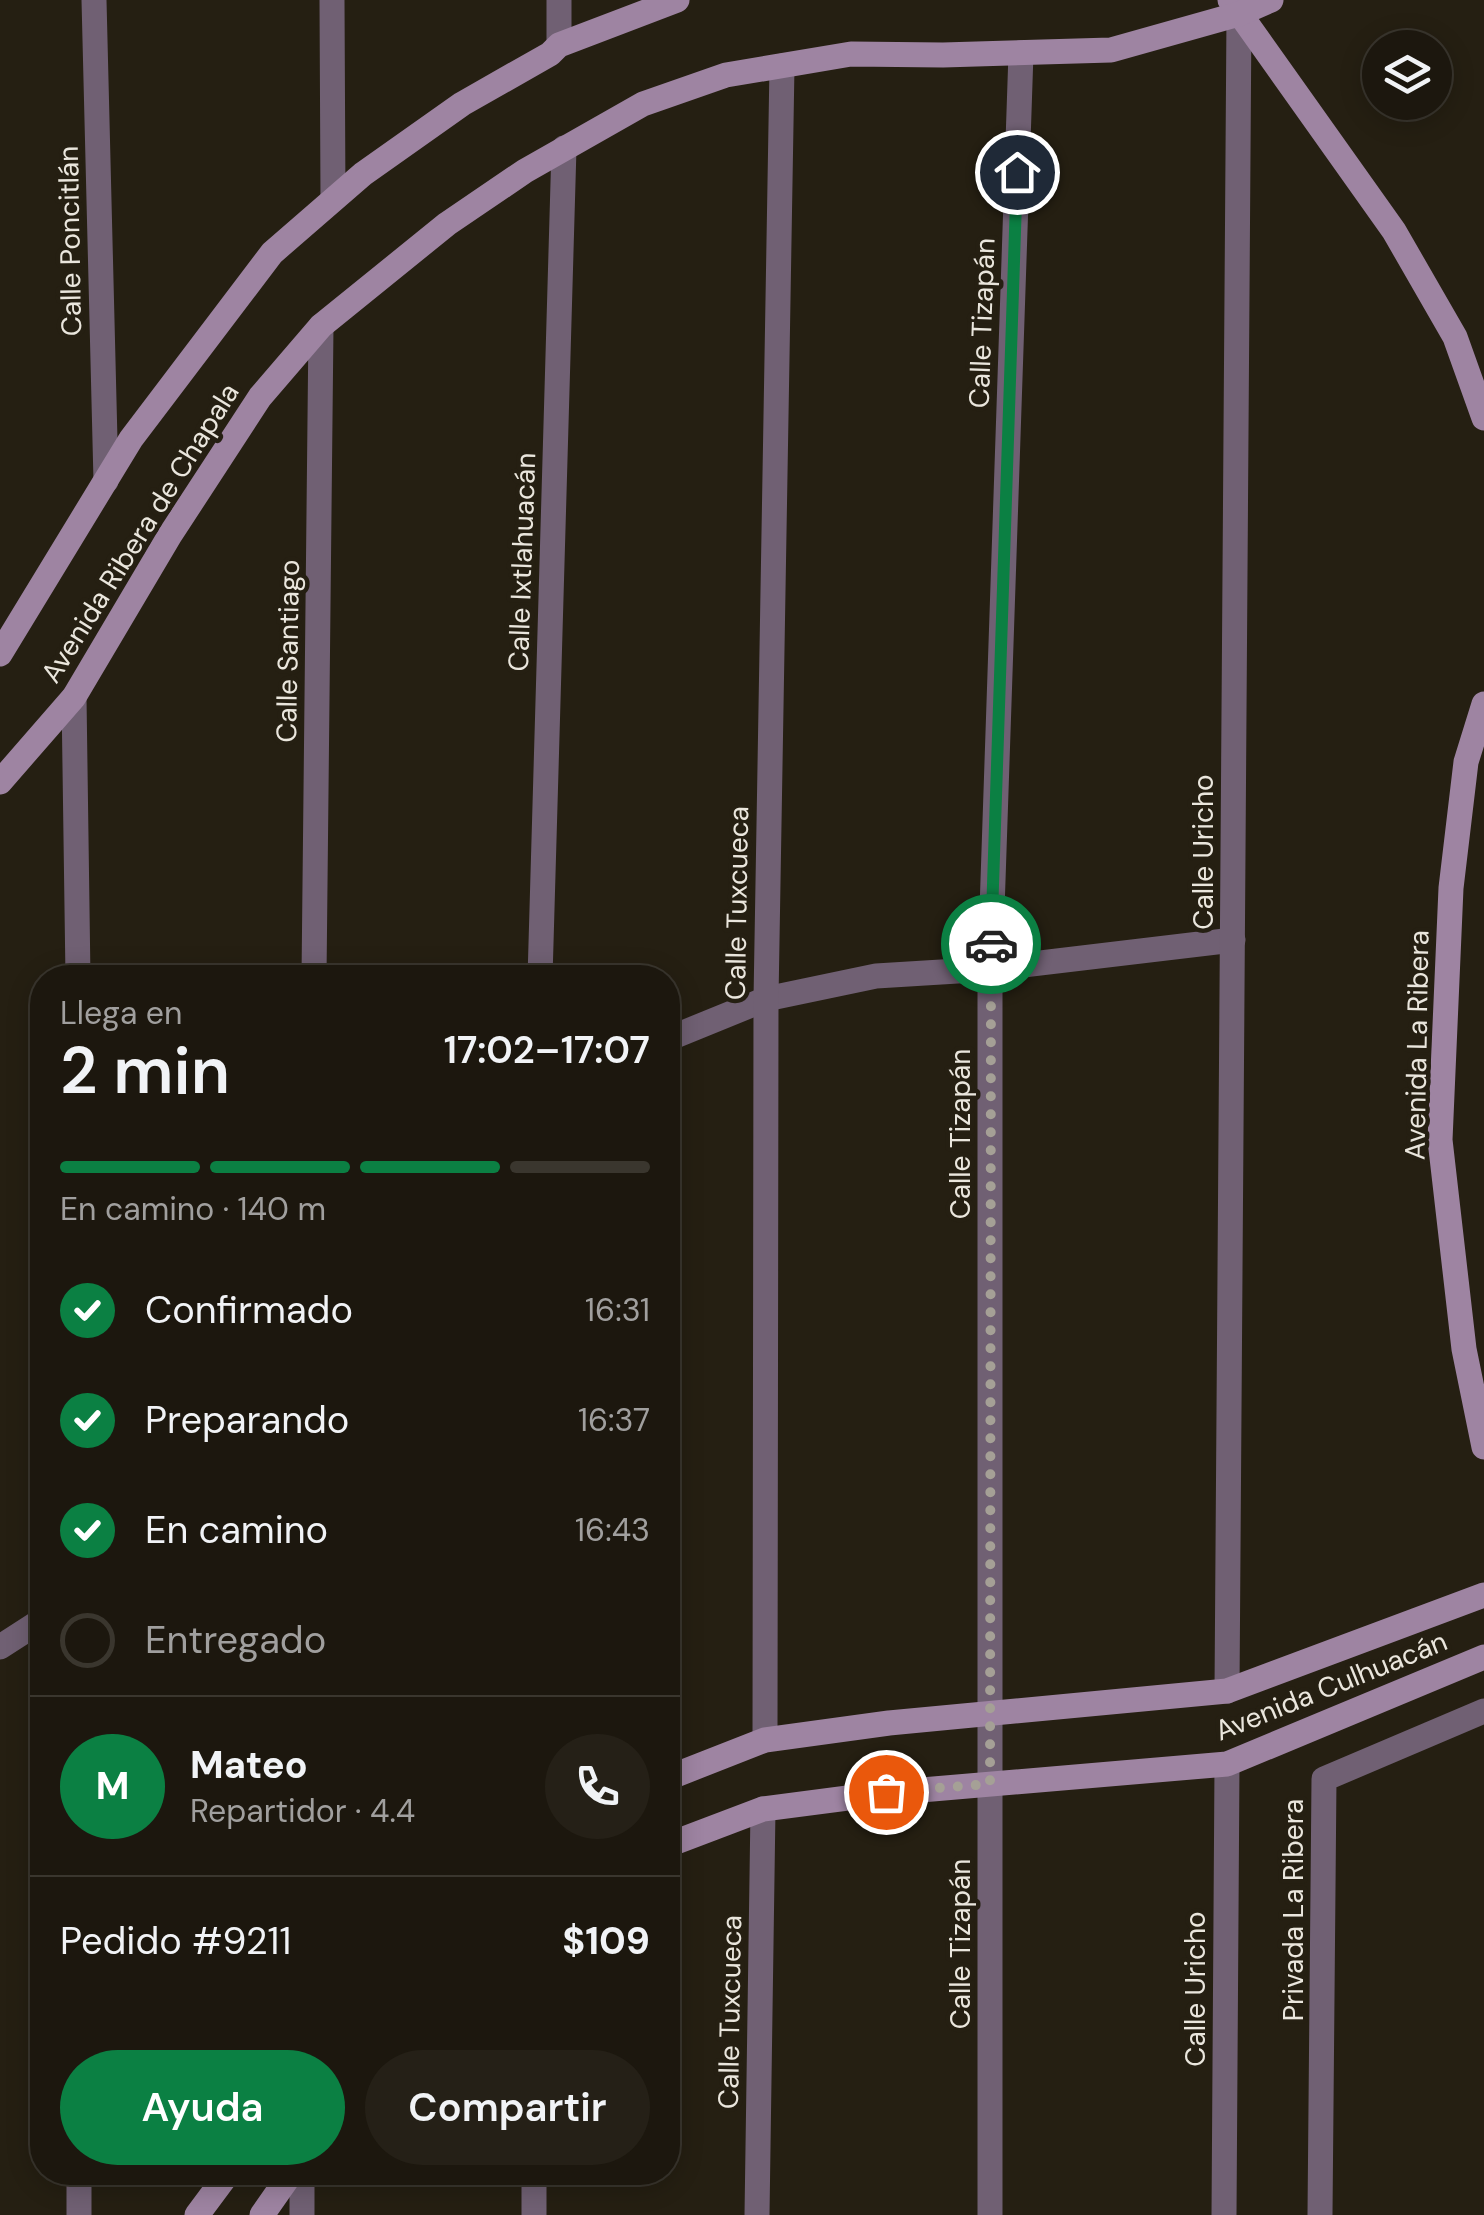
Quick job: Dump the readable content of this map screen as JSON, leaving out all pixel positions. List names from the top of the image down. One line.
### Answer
{"streets":{"street":["Calle Poncitlán","Calle Tizapán","Avenida Ribera de Chapala","Calle Ixtlahuacán","Calle Santiago","Calle Uricho","Calle Tuxcueca","Avenida La Ribera","Avenida Culhuacán","Privada La Ribera"]},"crossings":[["Calle Poncitlán","Avenida Ribera de Chapala"],["Calle Tizapán","Avenida Ribera de Chapala"],["Calle Tizapán","Avenida Culhuacán"],["Avenida Ribera de Chapala","Calle Ixtlahuacán"],["Avenida Ribera de Chapala","Calle Santiago"],["Avenida Ribera de Chapala","Calle Uricho"],["Avenida Ribera de Chapala","Calle Tuxcueca"],["Calle Uricho","Avenida Culhuacán"],["Calle Tuxcueca","Avenida Culhuacán"]],"page":{"heading":["2 min","Llega en","17:02–17:07"],"panel":["Mateo","Repartidor · 4.4","Pedido #9211","$109"],"bar":"En camino · 140 m","list":[["Confirmado","16:31"],["Preparando","16:37"],["En camino","16:43"],"Entregado"],"round":"M","buttons":["Ayuda","Compartir"]}}
